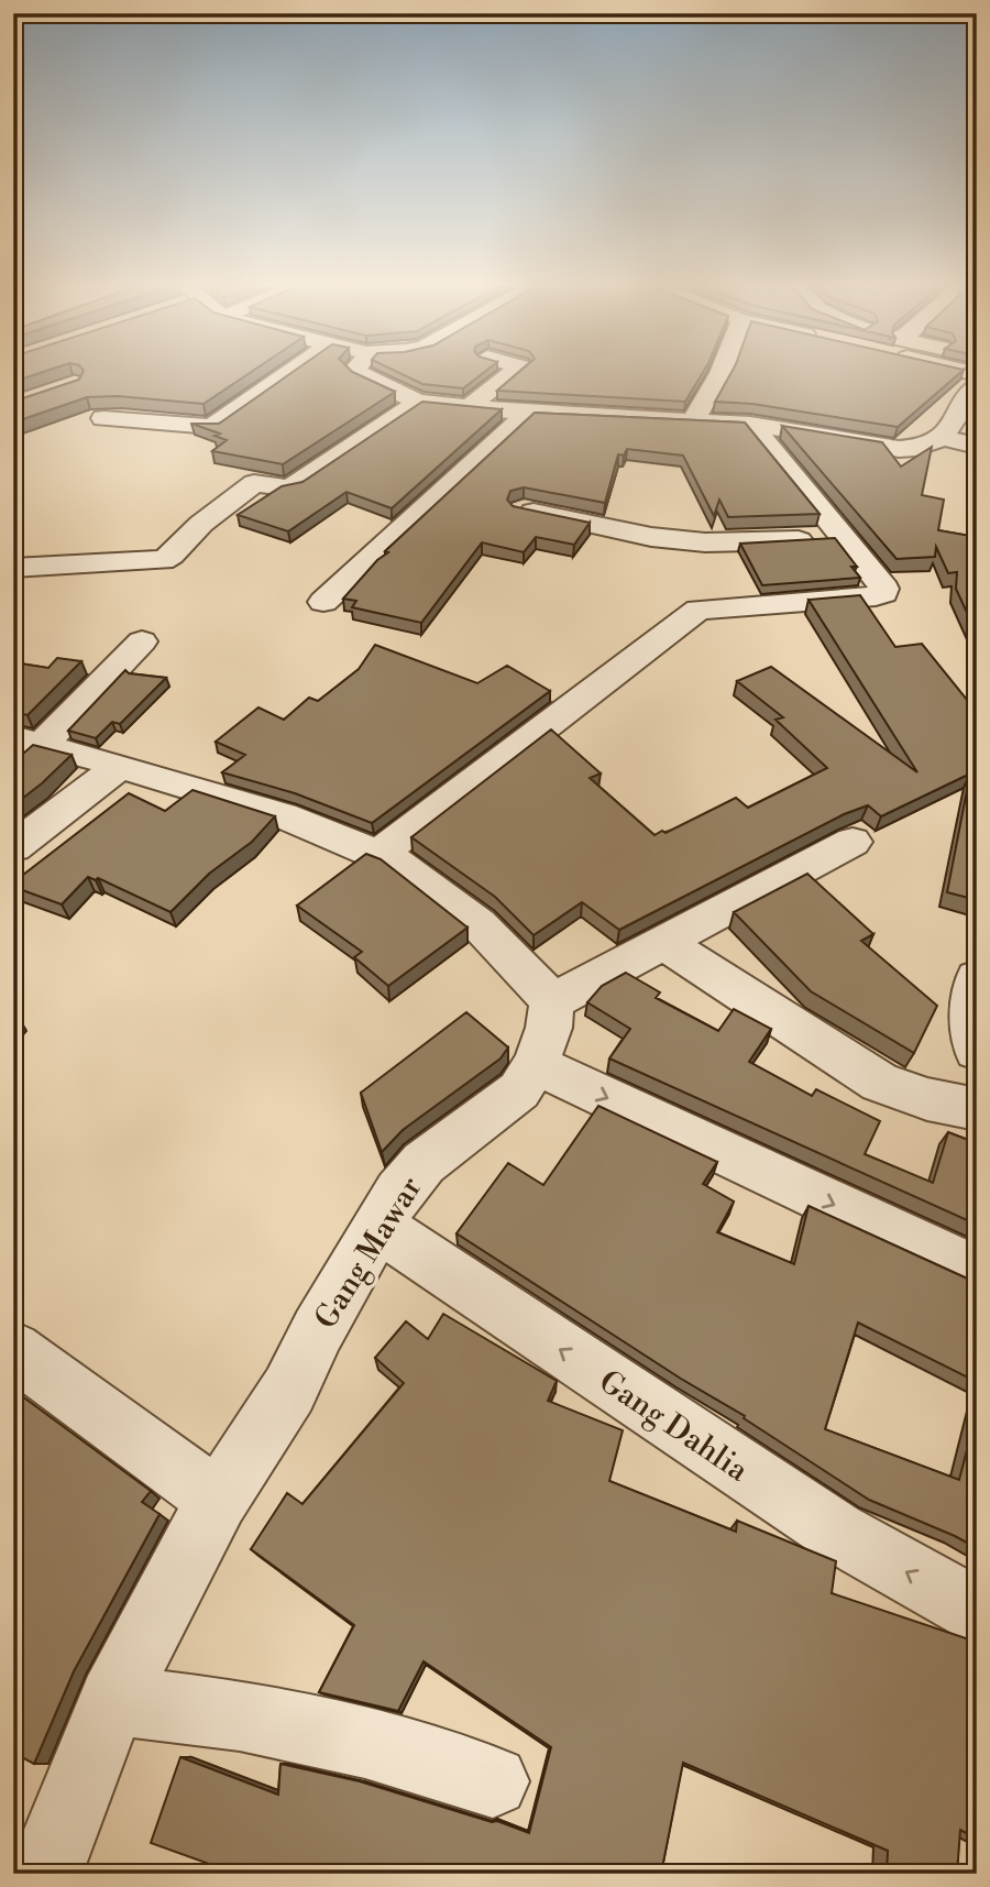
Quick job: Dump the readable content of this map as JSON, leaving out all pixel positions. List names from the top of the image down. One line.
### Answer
{"streets":{"street":["Gang Mawar","Gang Dahlia"]},"crossings":[["Gang Mawar","Gang Dahlia"]]}
